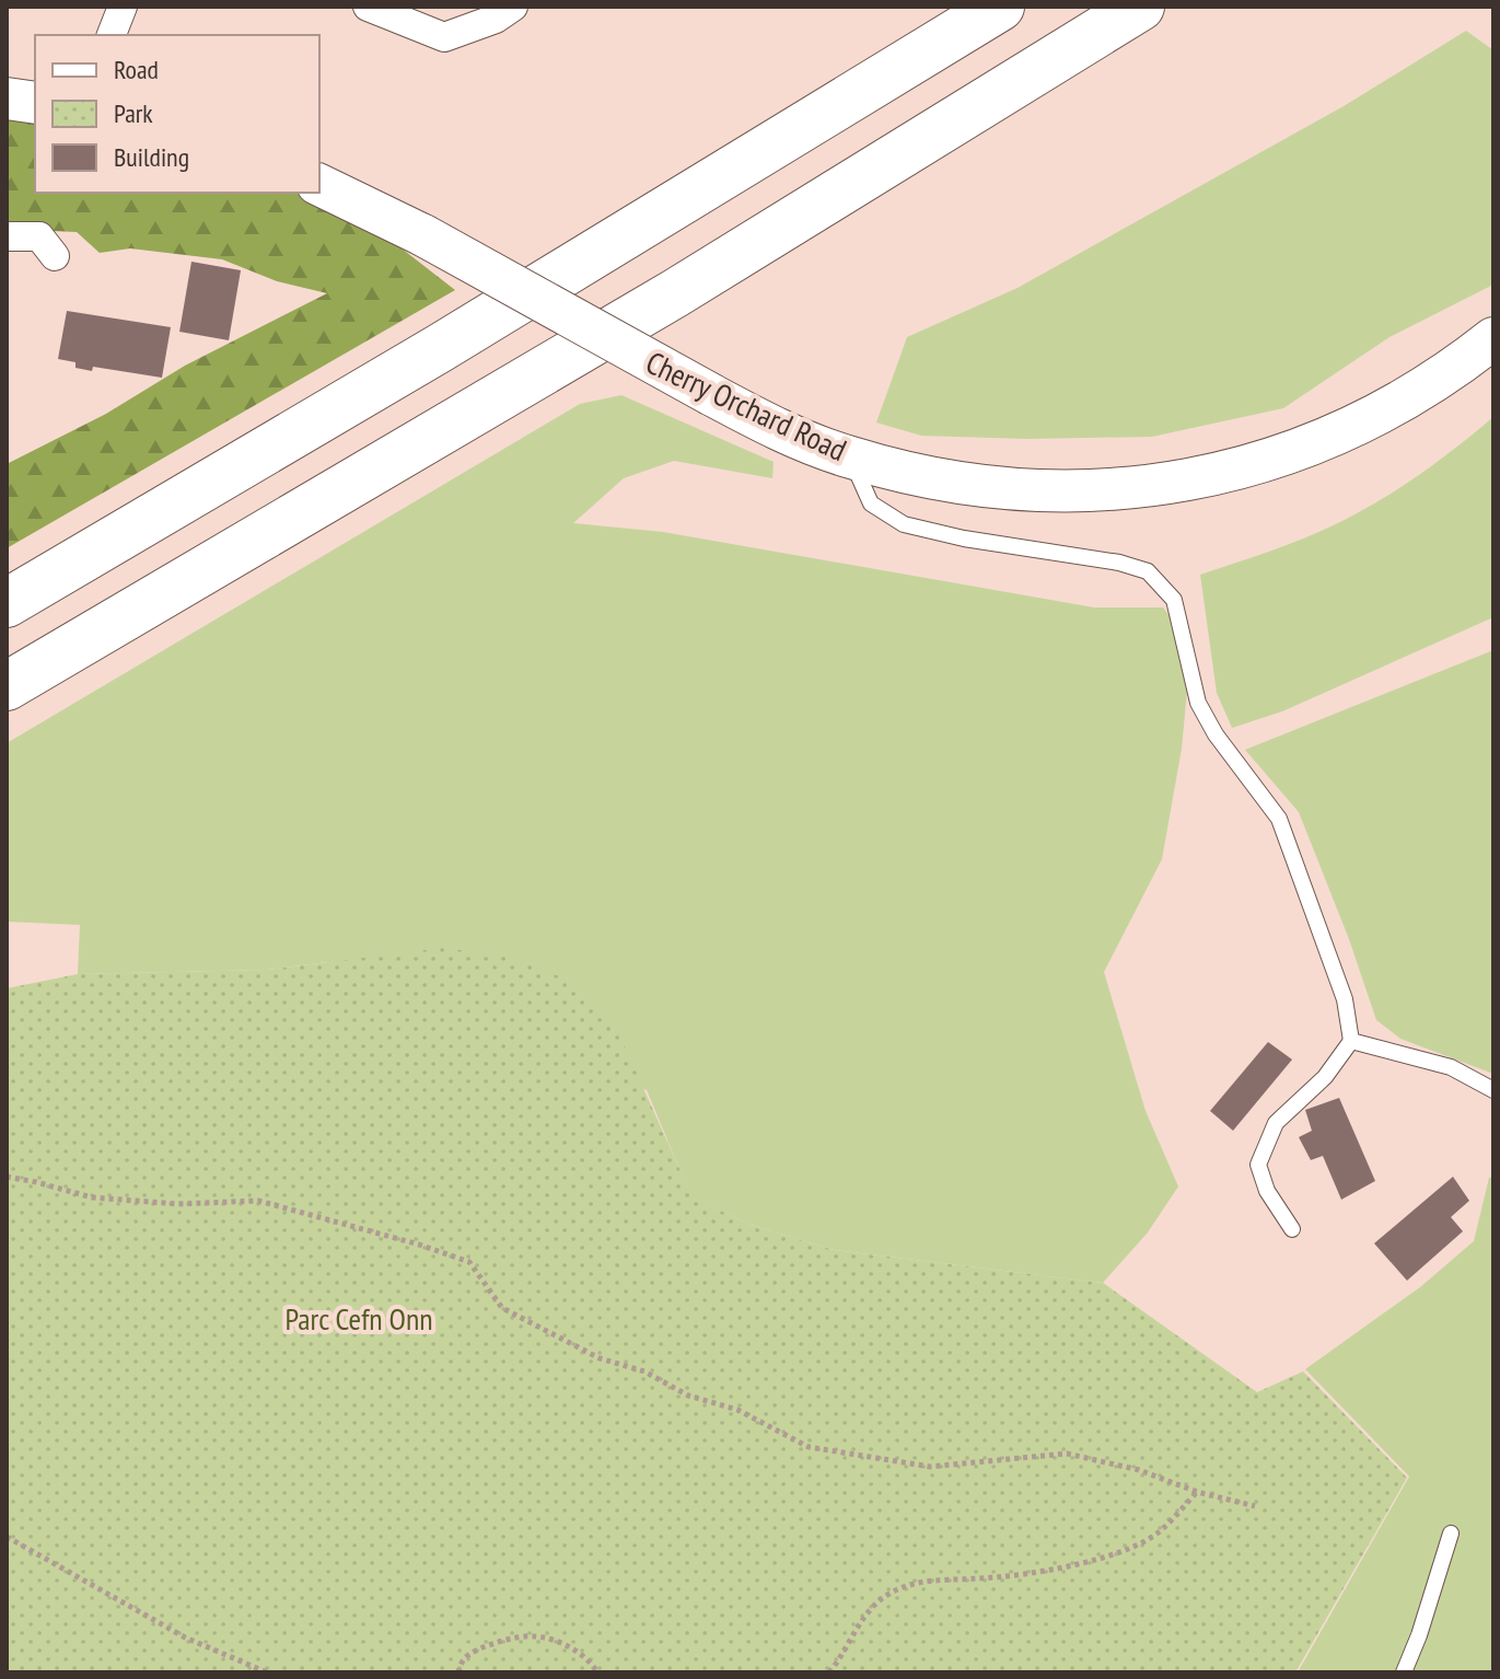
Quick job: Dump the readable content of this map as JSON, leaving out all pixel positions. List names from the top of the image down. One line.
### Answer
{"streets":{"street":["Cherry Orchard Road"]},"parks":["Parc Cefn Onn"],"legend":["Road","Park","Building"]}
